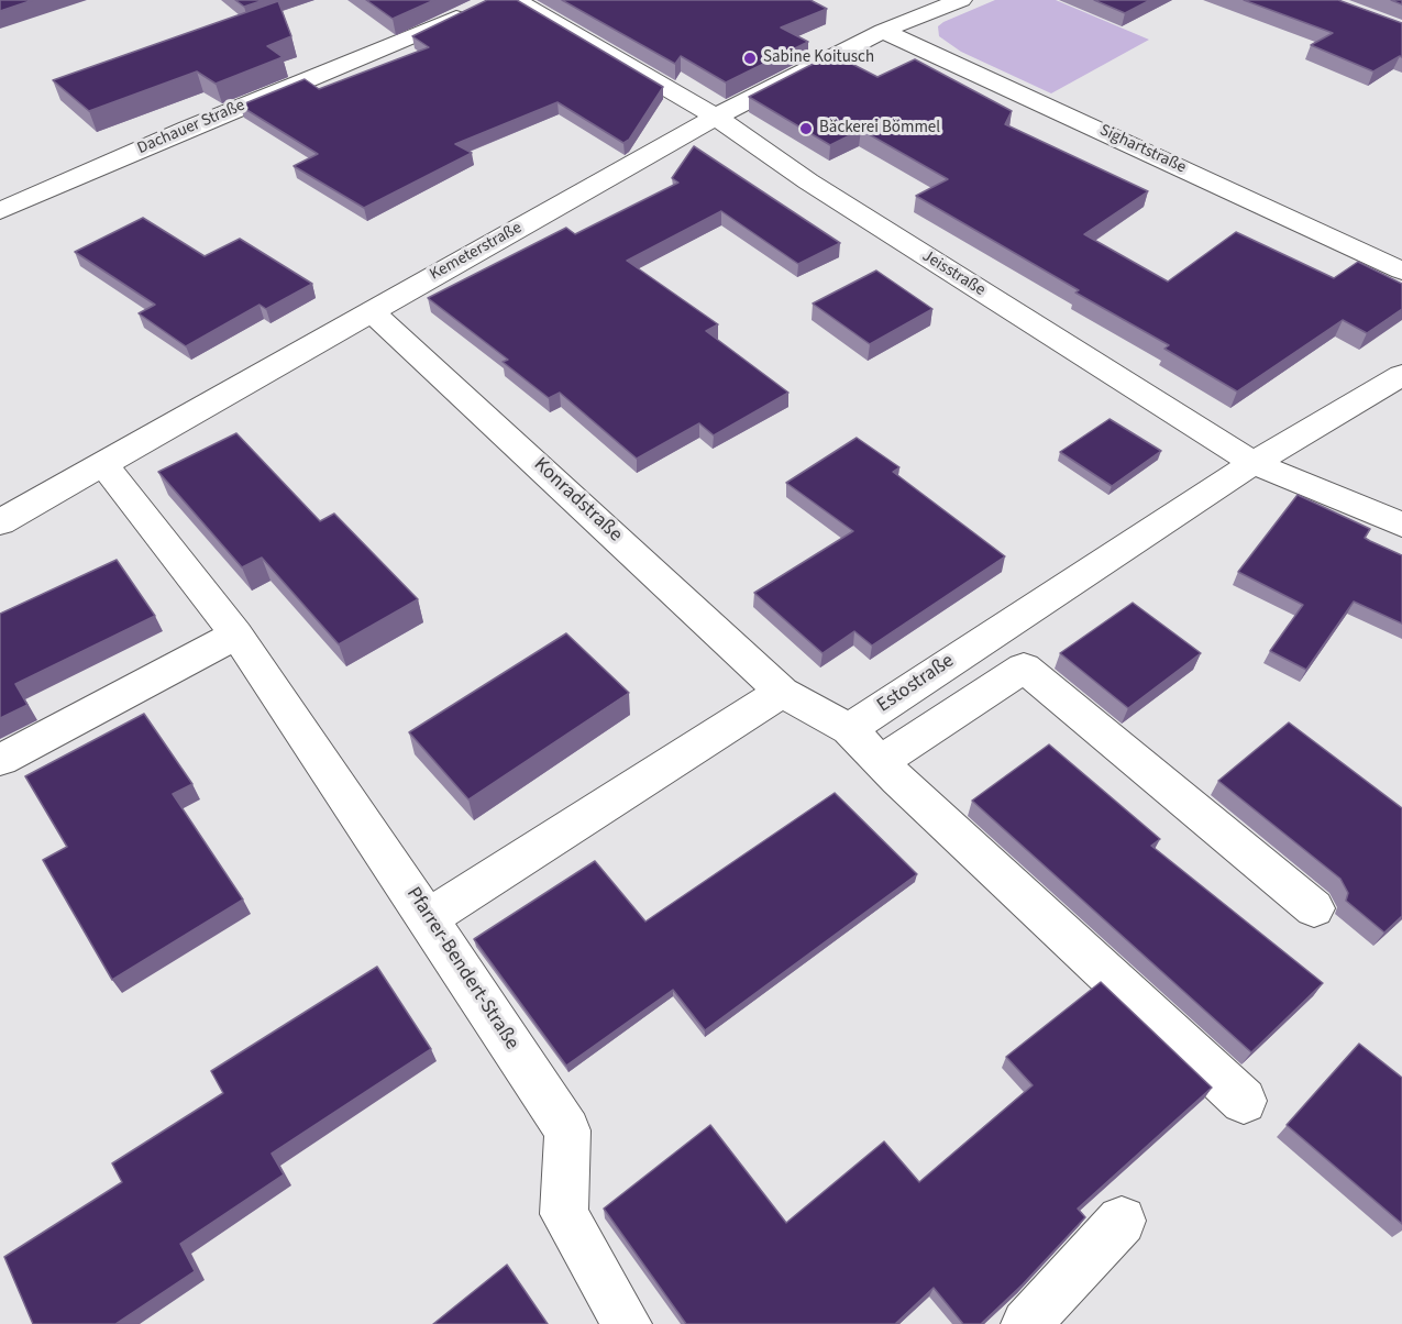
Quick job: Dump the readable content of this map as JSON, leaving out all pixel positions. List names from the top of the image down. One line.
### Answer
{"streets":{"street":["Dachauer Straße","Sighartstraße","Kemeterstraße","Jeisstraße","Konradstraße","Estostraße","Pfarrer-Bendert-Straße"]},"crossings":[["Sighartstraße","Kemeterstraße"],["Kemeterstraße","Jeisstraße"],["Kemeterstraße","Konradstraße"],["Kemeterstraße","Pfarrer-Bendert-Straße"],["Jeisstraße","Estostraße"]],"places":["Sabine Koitusch","Bäckerei Bömmel"]}
